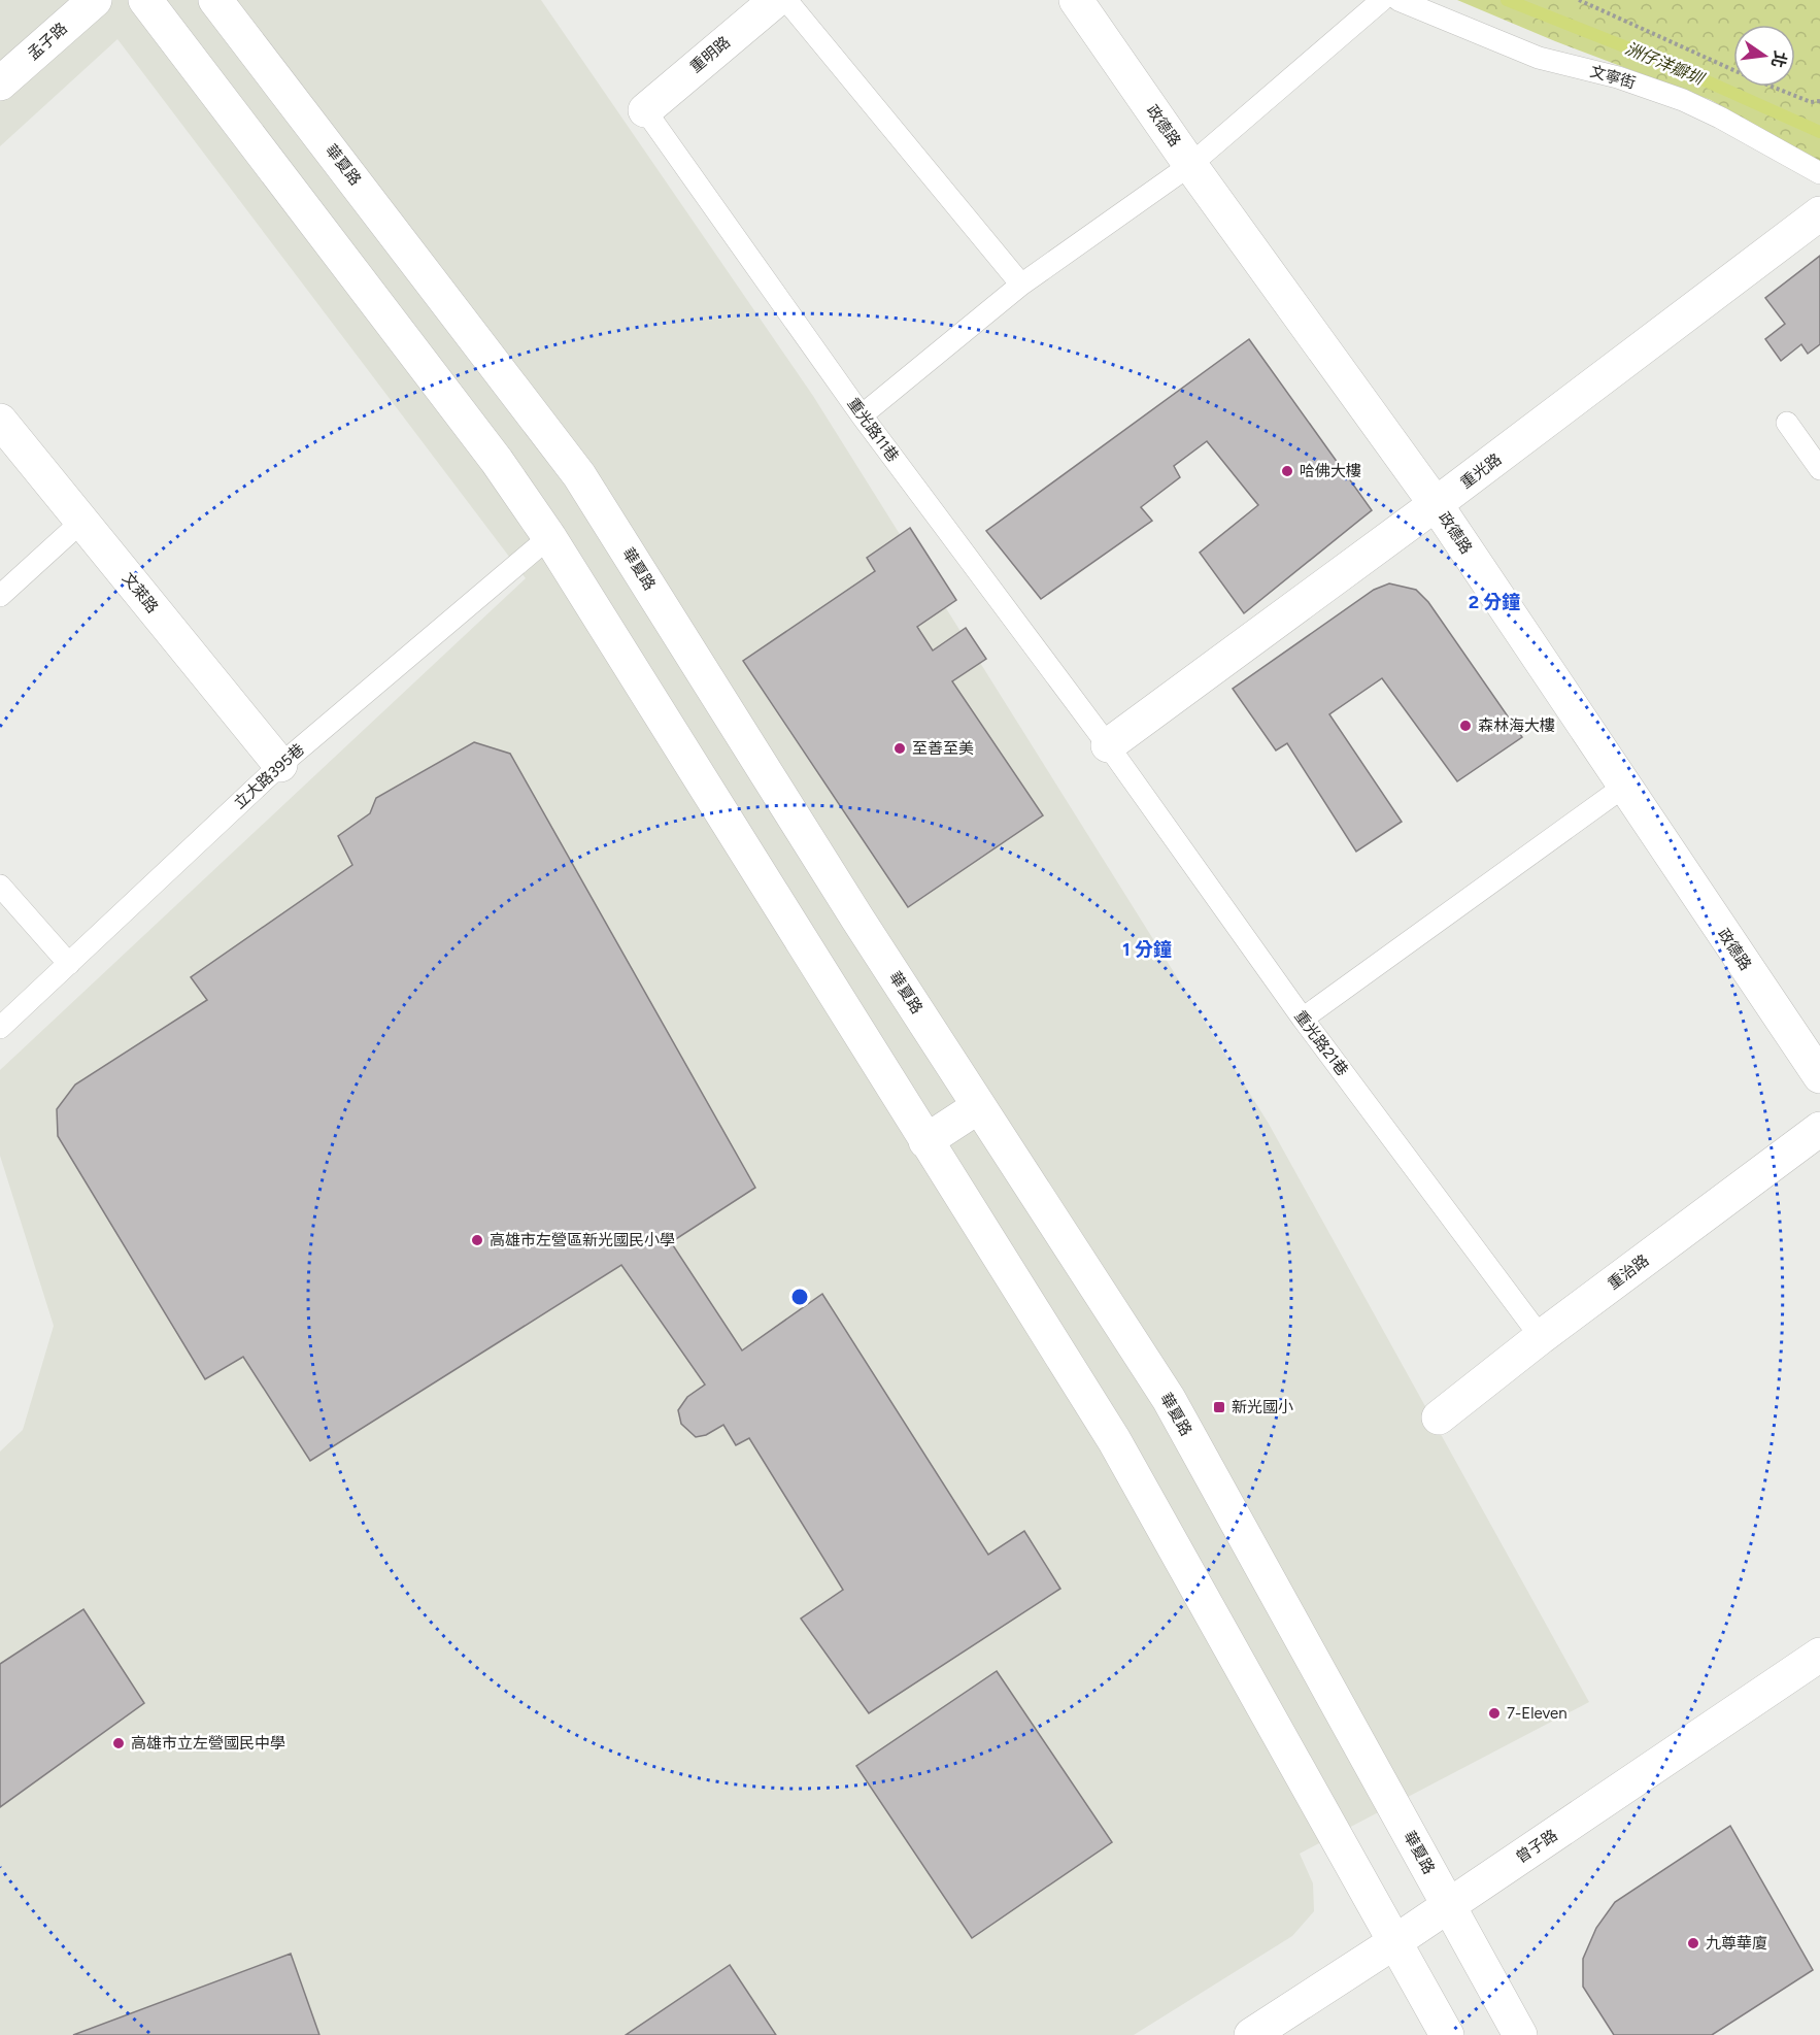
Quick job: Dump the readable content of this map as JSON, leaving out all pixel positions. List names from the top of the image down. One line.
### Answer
{"streets":{"street":["孟子路","重明路","政德路","華夏路","重光路","文萊路","重治路","曾子路"],"lane":["文寧街","重光路11巷","立大路395巷","重光路21巷"]},"crossings":[["重明路","重光路11巷"],["政德路","重光路"],["華夏路","曾子路"],["重光路11巷","重光路"],["重光路11巷","重光路21巷"],["重光路","重光路21巷"],["文萊路","立大路395巷"],["重光路21巷","重治路"]],"water":["洲仔洋瓣圳"],"places":{"other":["哈佛大樓","森林海大樓","至善至美","高雄市左營區新光國民小學","7-Eleven","高雄市立左營國民中學","九尊華廈"],"transit":["新光國小"]},"north":"right","rings":["2 分鐘","1 分鐘"]}
